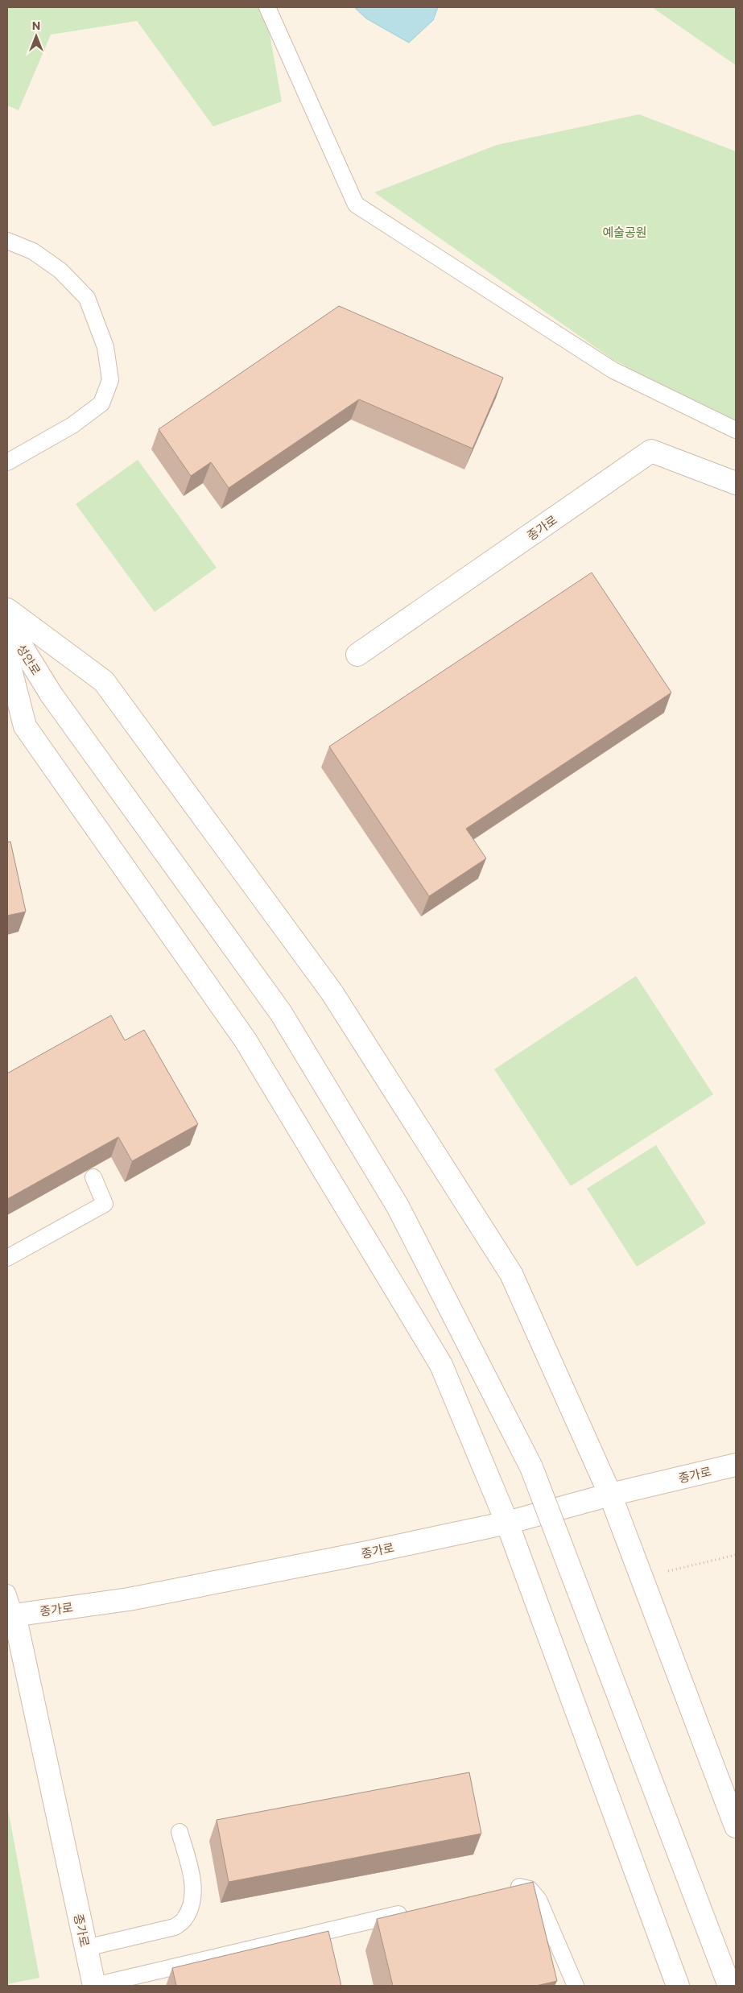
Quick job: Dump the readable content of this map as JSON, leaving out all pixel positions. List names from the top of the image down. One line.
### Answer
{"streets":{"street":["종가로","성안로"]},"parks":["예술공원"],"north":"top"}
